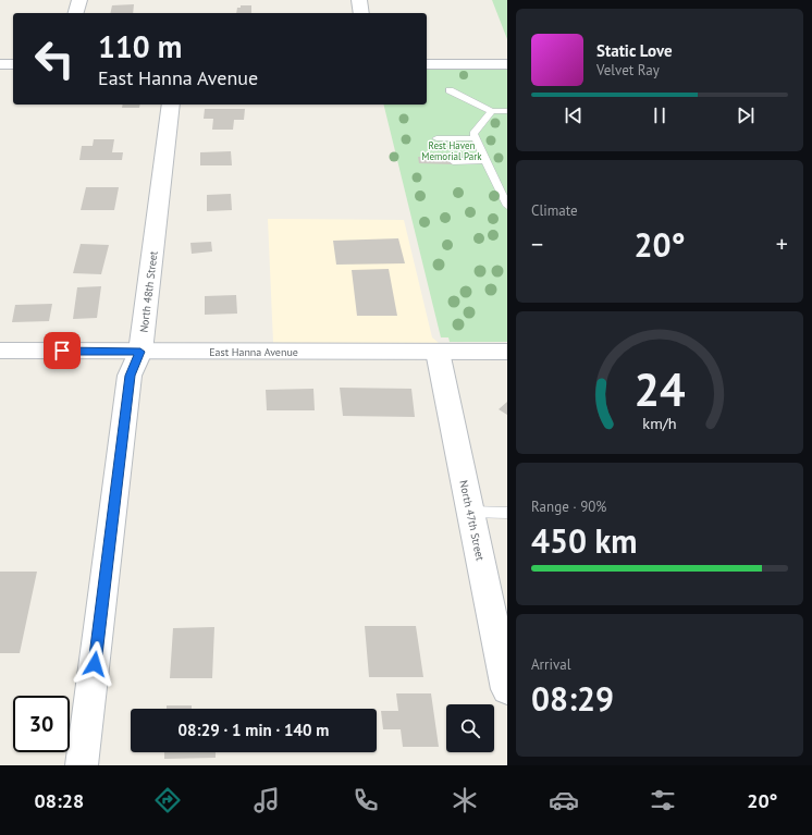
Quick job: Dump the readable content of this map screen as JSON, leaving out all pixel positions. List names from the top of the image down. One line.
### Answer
{"streets":{"street":["North 48th Street","East Hanna Avenue","North 47th Street"]},"crossings":[["North 48th Street","East Hanna Avenue"],["East Hanna Avenue","North 47th Street"]],"parks":["Rest Haven Memorial Park"],"page":{"turn":["110 m","East Hanna Avenue"],"song":["Static Love","Velvet Ray"],"tile":["Climate",["Range · 90%","450 km"],["Arrival","08:29"]],"heat":["−","20°","+"],"limit":"30","trip":"08:29 · 1 min · 140 m","tabs":["08:28","20°"],"gauge":["24","km/h"]}}
